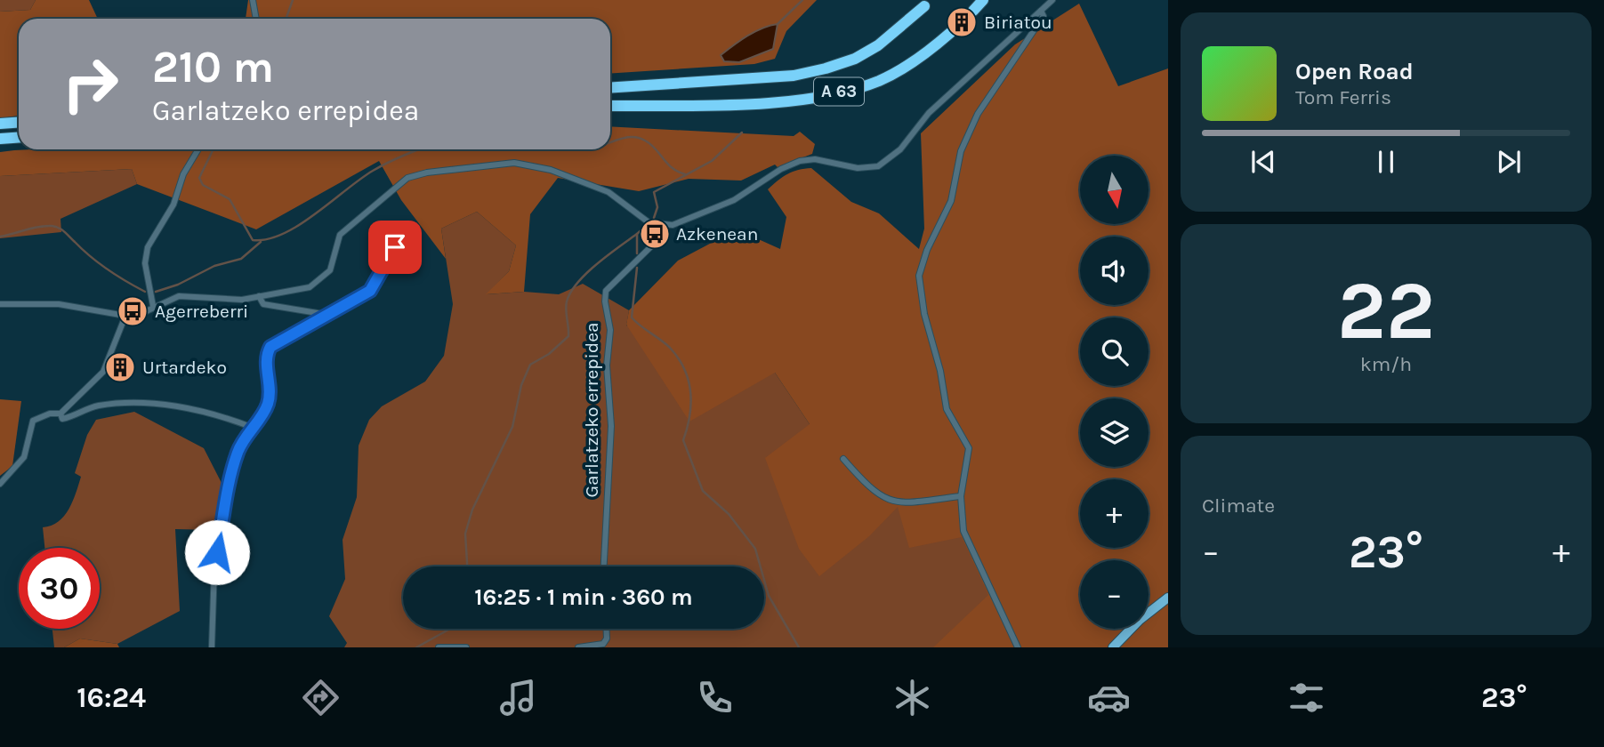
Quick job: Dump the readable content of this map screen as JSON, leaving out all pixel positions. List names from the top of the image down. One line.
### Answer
{"streets":{"highway":["A 63"],"street":["Garlatzeko errepidea"]},"places":{"building":["Biriatou","Urtardeko"],"bus stop":["Azkenean","Agerreberri"]},"north":"bottom","page":{"turn":["210 m","Garlatzeko errepidea"],"song":["Open Road","Tom Ferris"],"map_buttons":["+","−"],"tile":[["22","km/h"],"Climate"],"heat":["−","23°","+"],"limit":"30","trip":"16:25 · 1 min · 360 m","tabs":["16:24","23°"]}}
